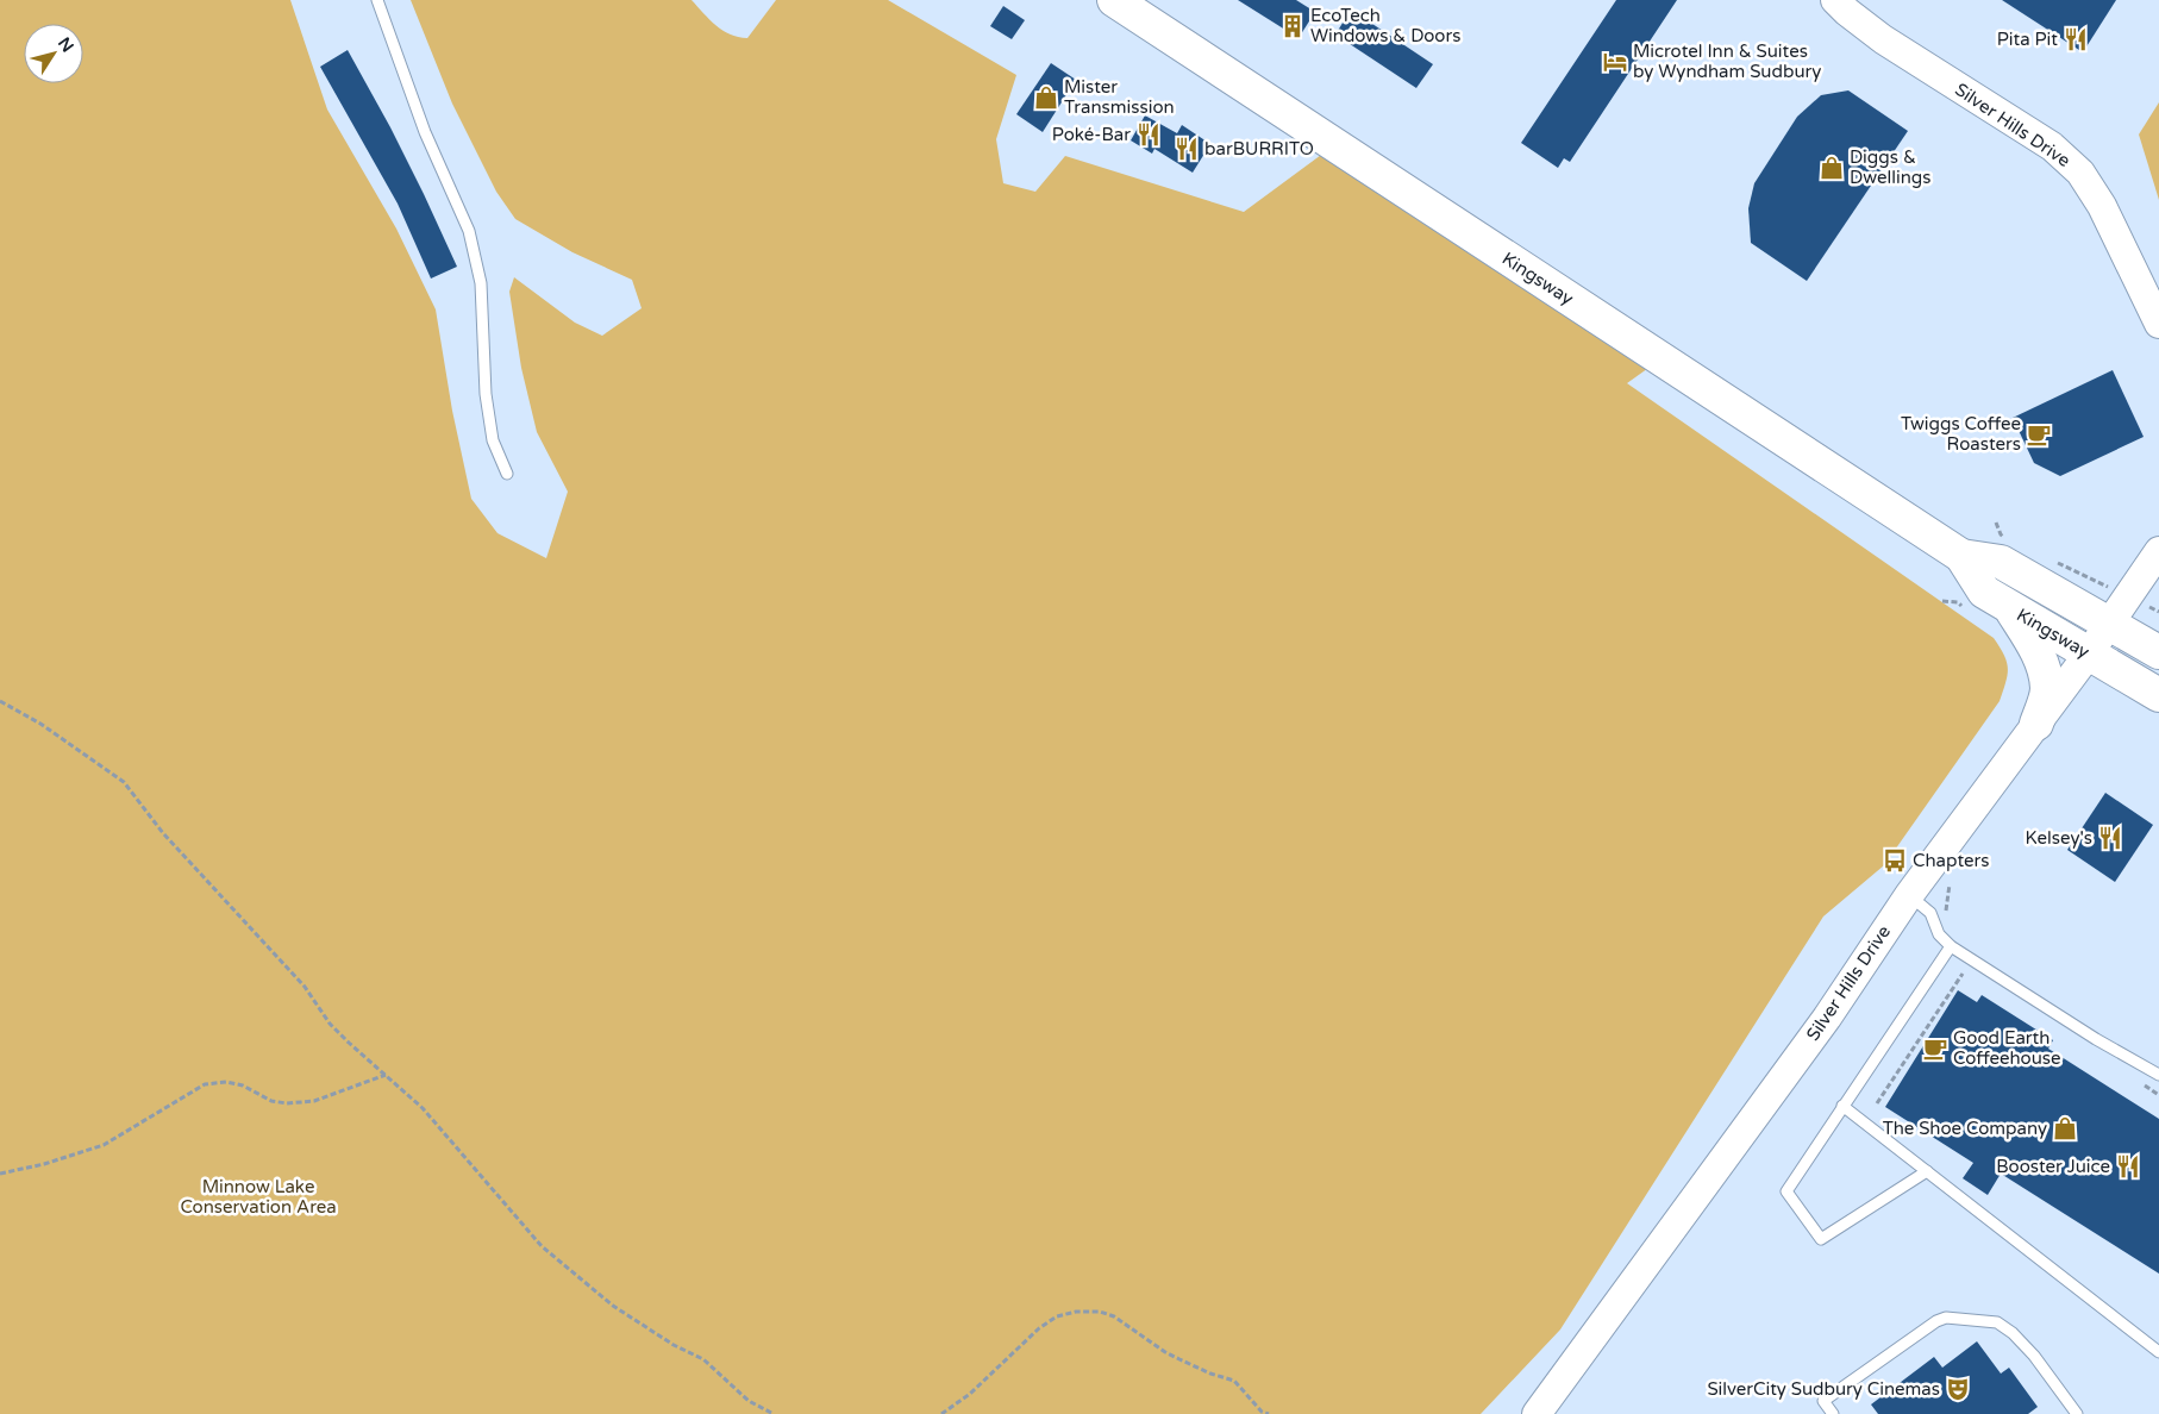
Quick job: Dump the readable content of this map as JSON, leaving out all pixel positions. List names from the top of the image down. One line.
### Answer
{"streets":{"main road":["Kingsway"],"street":["Silver Hills Drive"]},"crossings":[["Silver Hills Drive","Kingsway"]],"parks":["Minnow Lake Conservation Area"],"places":{"building":["EcoTech Windows & Doors"],"restaurant":["Pita Pit","Poké-Bar","barBURRITO","Kelsey's","Booster Juice"],"hotel":["Microtel Inn & Suites by Wyndham Sudbury"],"shop":["Mister Transmission","Diggs & Dwellings","The Shoe Company"],"cafe":["Twiggs Coffee Roasters","Good Earth Coffeehouse"],"bus stop":["Chapters"],"theatre":["SilverCity Sudbury Cinemas"]},"north":"top right"}
